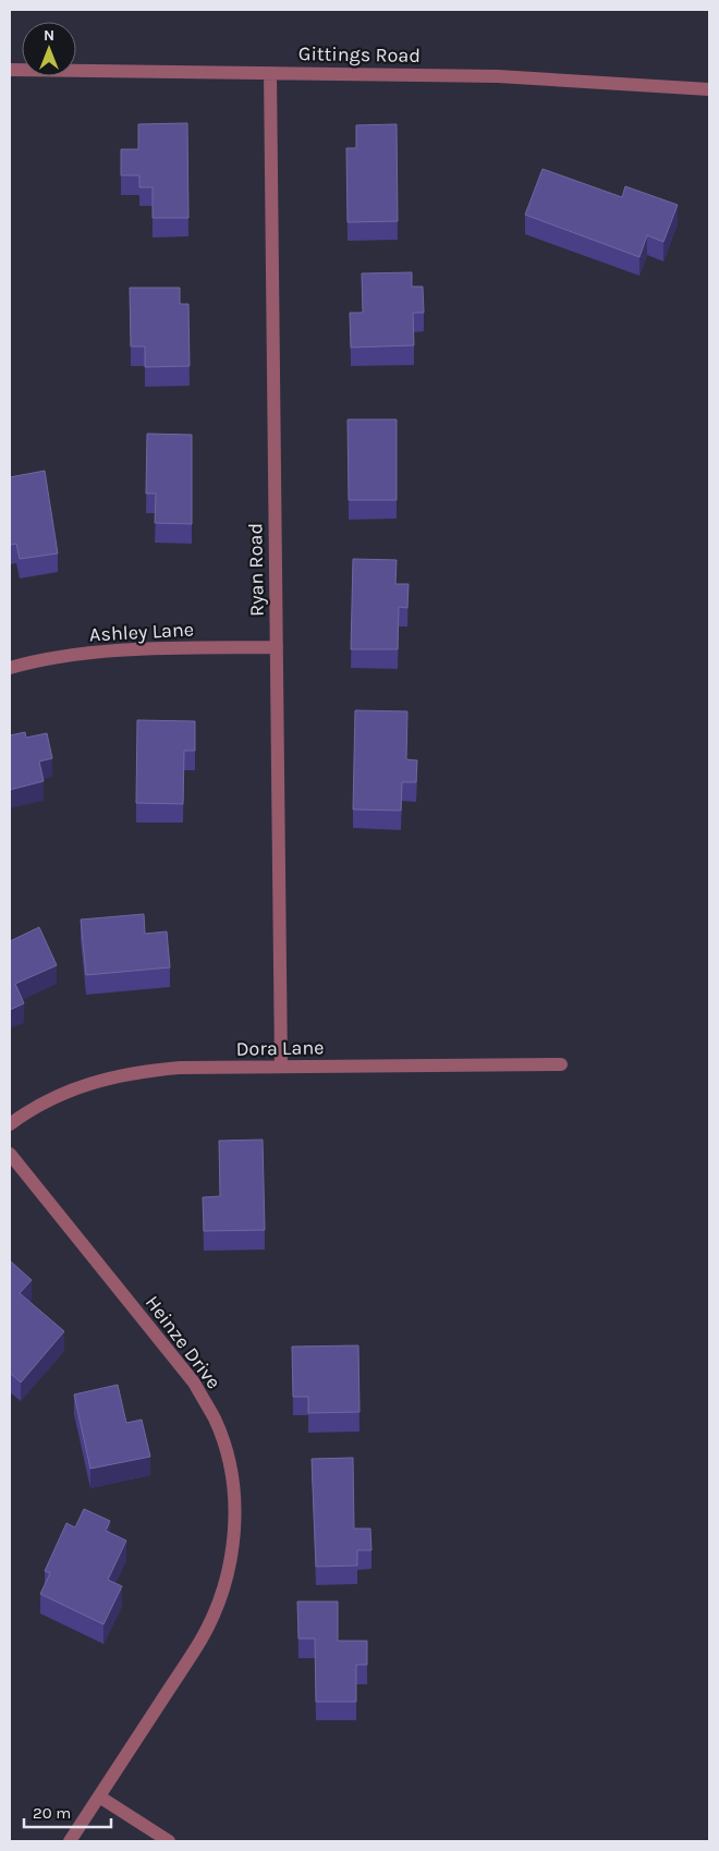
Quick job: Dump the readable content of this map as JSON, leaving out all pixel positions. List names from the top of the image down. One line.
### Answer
{"streets":{"street":["Gittings Road","Ryan Road","Ashley Lane","Dora Lane","Heinze Drive"]},"crossings":[["Gittings Road","Ryan Road"],["Ryan Road","Ashley Lane"],["Ryan Road","Dora Lane"]],"scale_bar":"20 m","north":"top"}
